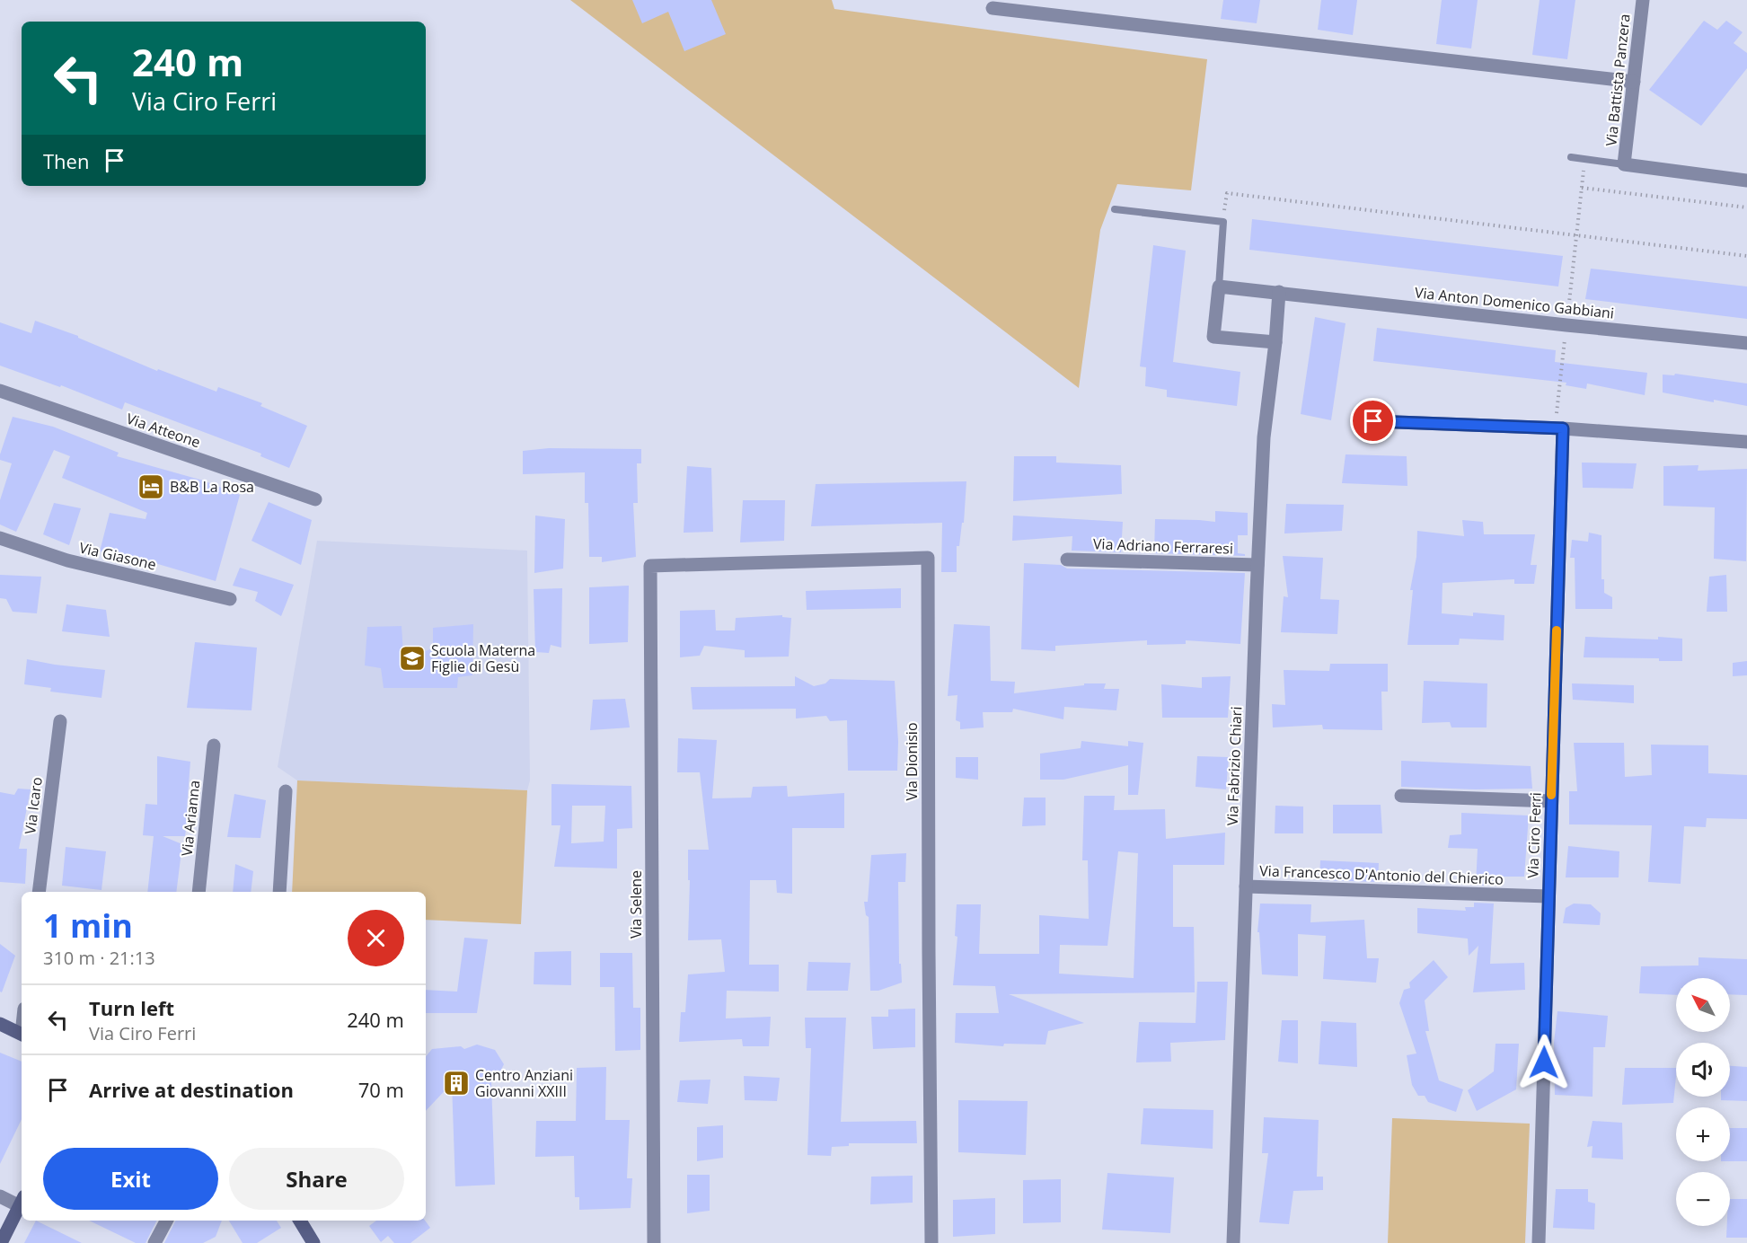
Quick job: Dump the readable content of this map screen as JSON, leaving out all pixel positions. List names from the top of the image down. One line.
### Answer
{"streets":{"street":["Via Battista Panzera","Via Anton Domenico Gabbiani","Via Atteone","Via Adriano Ferraresi","Via Giasone","Via Dionisio","Via Fabrizio Chiari","Via Icaro","Via Arianna","Via Ciro Ferri","Via Francesco D'Antonio del Chierico","Via Selene"]},"crossings":[["Via Anton Domenico Gabbiani","Via Fabrizio Chiari"],["Via Adriano Ferraresi","Via Fabrizio Chiari"],["Via Dionisio","Via Selene"],["Via Fabrizio Chiari","Via Francesco D'Antonio del Chierico"],["Via Ciro Ferri","Via Francesco D'Antonio del Chierico"]],"places":{"hotel":["B&B La Rosa"],"school or university":["Scuola Materna Figlie di Gesù"],"building":["Centro Anziani Giovanni XXIII"]},"north":"top left","page":{"turn":["240 m","Via Ciro Ferri"],"then":"Then","heading":["1 min","310 m · 21:13"],"map_buttons":["+","−"],"list":[{"name":"Turn left","note":"Via Ciro Ferri","value":"240 m"},{"name":"Arrive at destination","value":"70 m"}],"buttons":["Exit","Share"]}}
